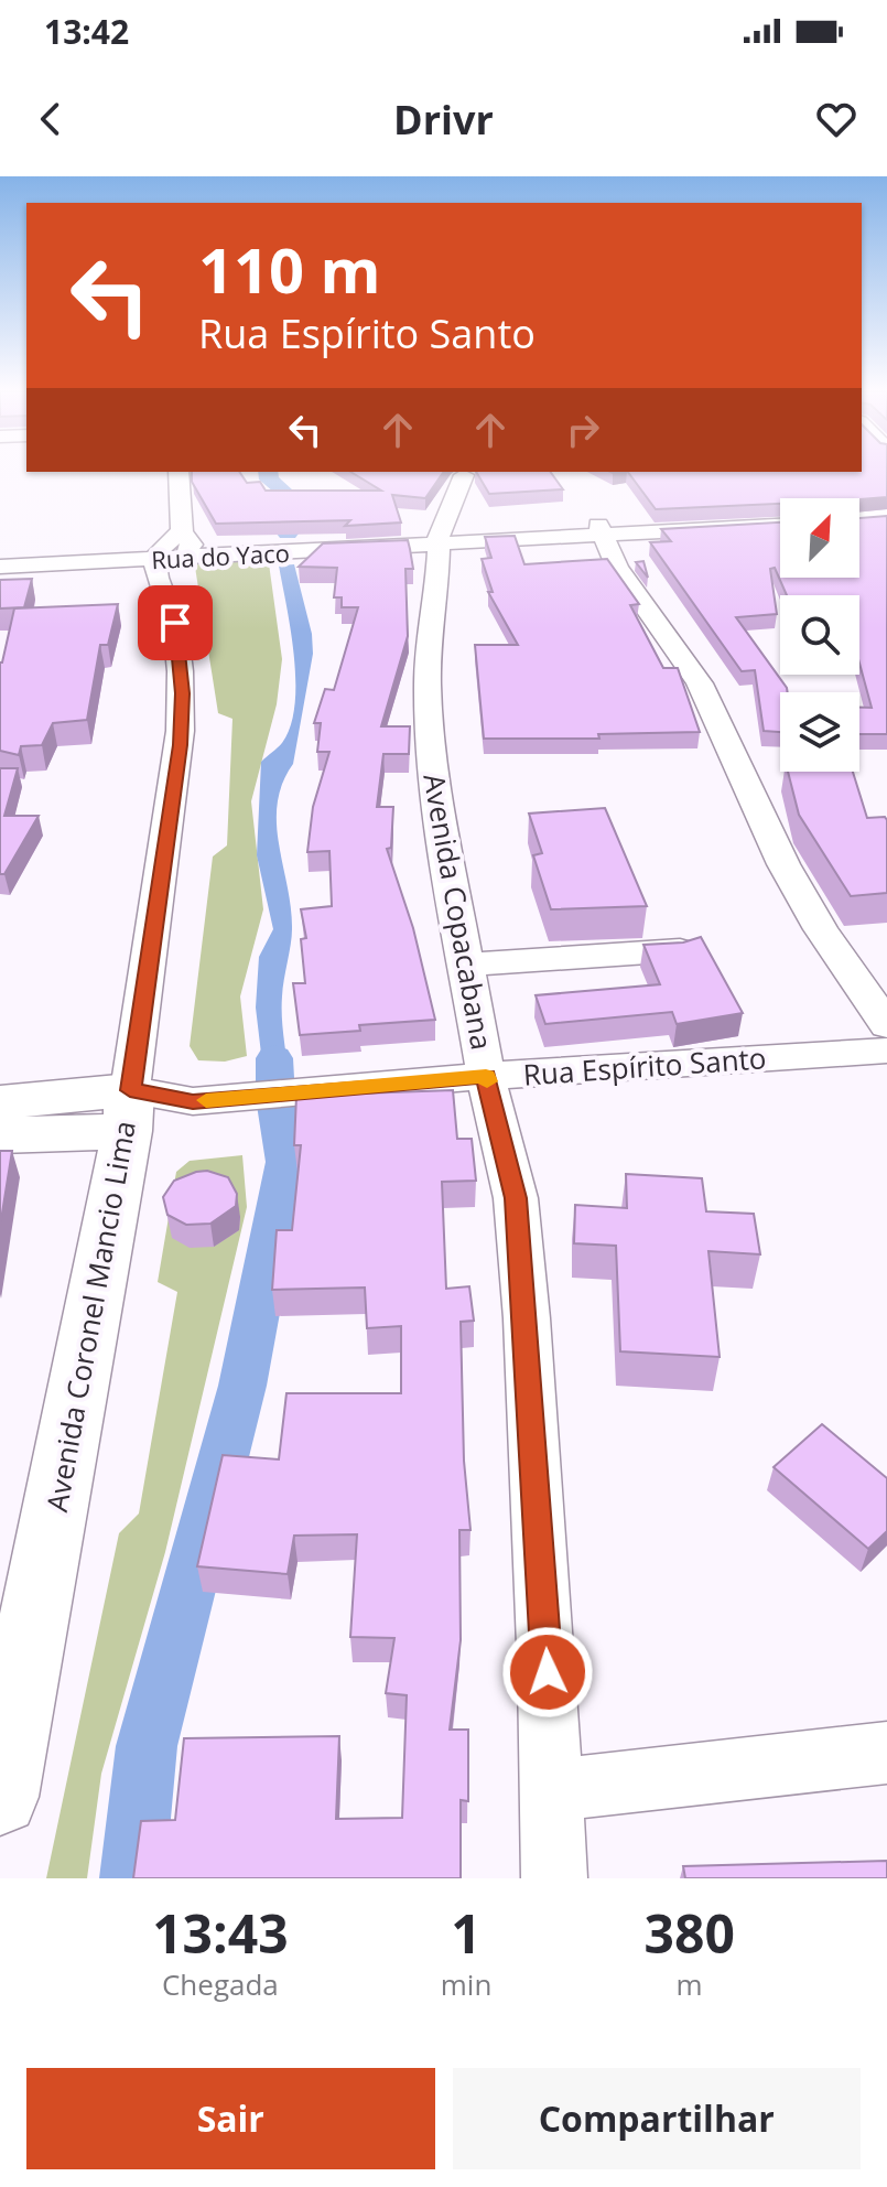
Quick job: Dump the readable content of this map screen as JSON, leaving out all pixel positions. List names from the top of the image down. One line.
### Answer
{"streets":{"main road":["Rua Espírito Santo","Avenida Coronel Mancio Lima"],"street":["Rua do Yaco","Avenida Copacabana"]},"crossings":[["Rua do Yaco","Avenida Copacabana"],["Rua do Yaco","Avenida Coronel Mancio Lima"],["Avenida Copacabana","Rua Espírito Santo"],["Rua Espírito Santo","Avenida Coronel Mancio Lima"]],"north":"top right","page":{"status":"13:42","header":"Drivr","turn":["110 m","Rua Espírito Santo"],"eta":["13:43","Chegada","1","min","380","m"],"buttons":["Sair","Compartilhar"]}}
